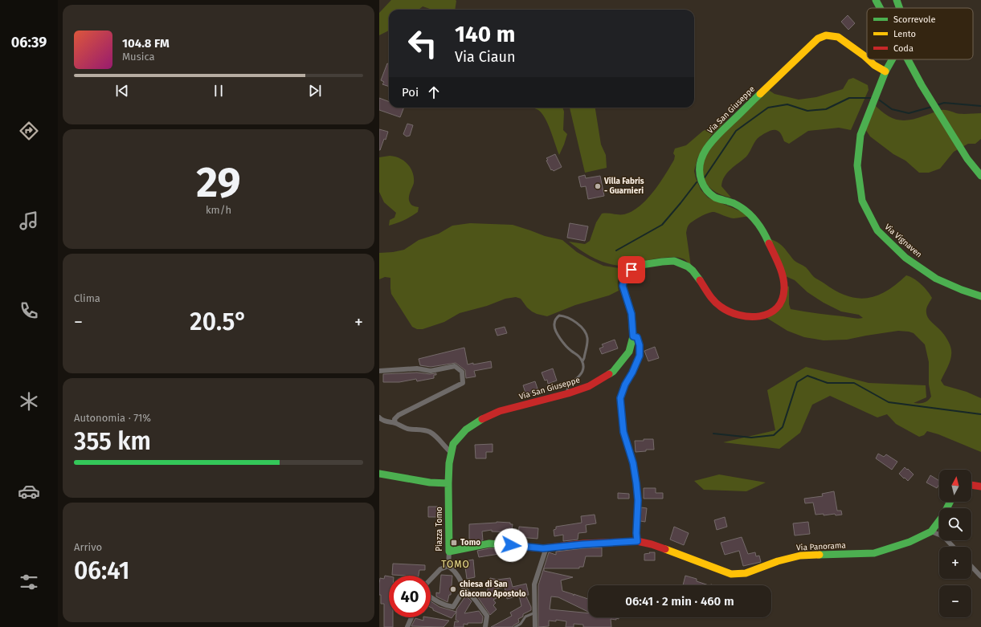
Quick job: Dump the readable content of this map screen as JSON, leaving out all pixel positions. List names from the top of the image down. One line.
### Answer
{"streets":{"main road":["Via San Giuseppe","Via Vignaven","Piazza Tomo","Via Panorama"]},"crossings":[["Via San Giuseppe","Via Vignaven"],["Via San Giuseppe","Piazza Tomo"],["Piazza Tomo","Via Panorama"]],"districts":["TOMO"],"places":{"other":["Villa Fabris - Guarnieri","chiesa di San Giacomo Apostolo"],"transit":["Tomo"]},"legend":["Scorrevole","Lento","Coda"],"north":"top","page":{"tabs":"06:39","turn":["140 m","Via Ciaun"],"song":["104.8 FM","Musica"],"then":"Poi","tile":[["29","km/h"],"Clima",["Autonomia · 71%","355 km"],["Arrivo","06:41"]],"heat":["−","20.5°","+"],"map_buttons":["+","−"],"limit":"40","trip":"06:41 · 2 min · 460 m"}}
